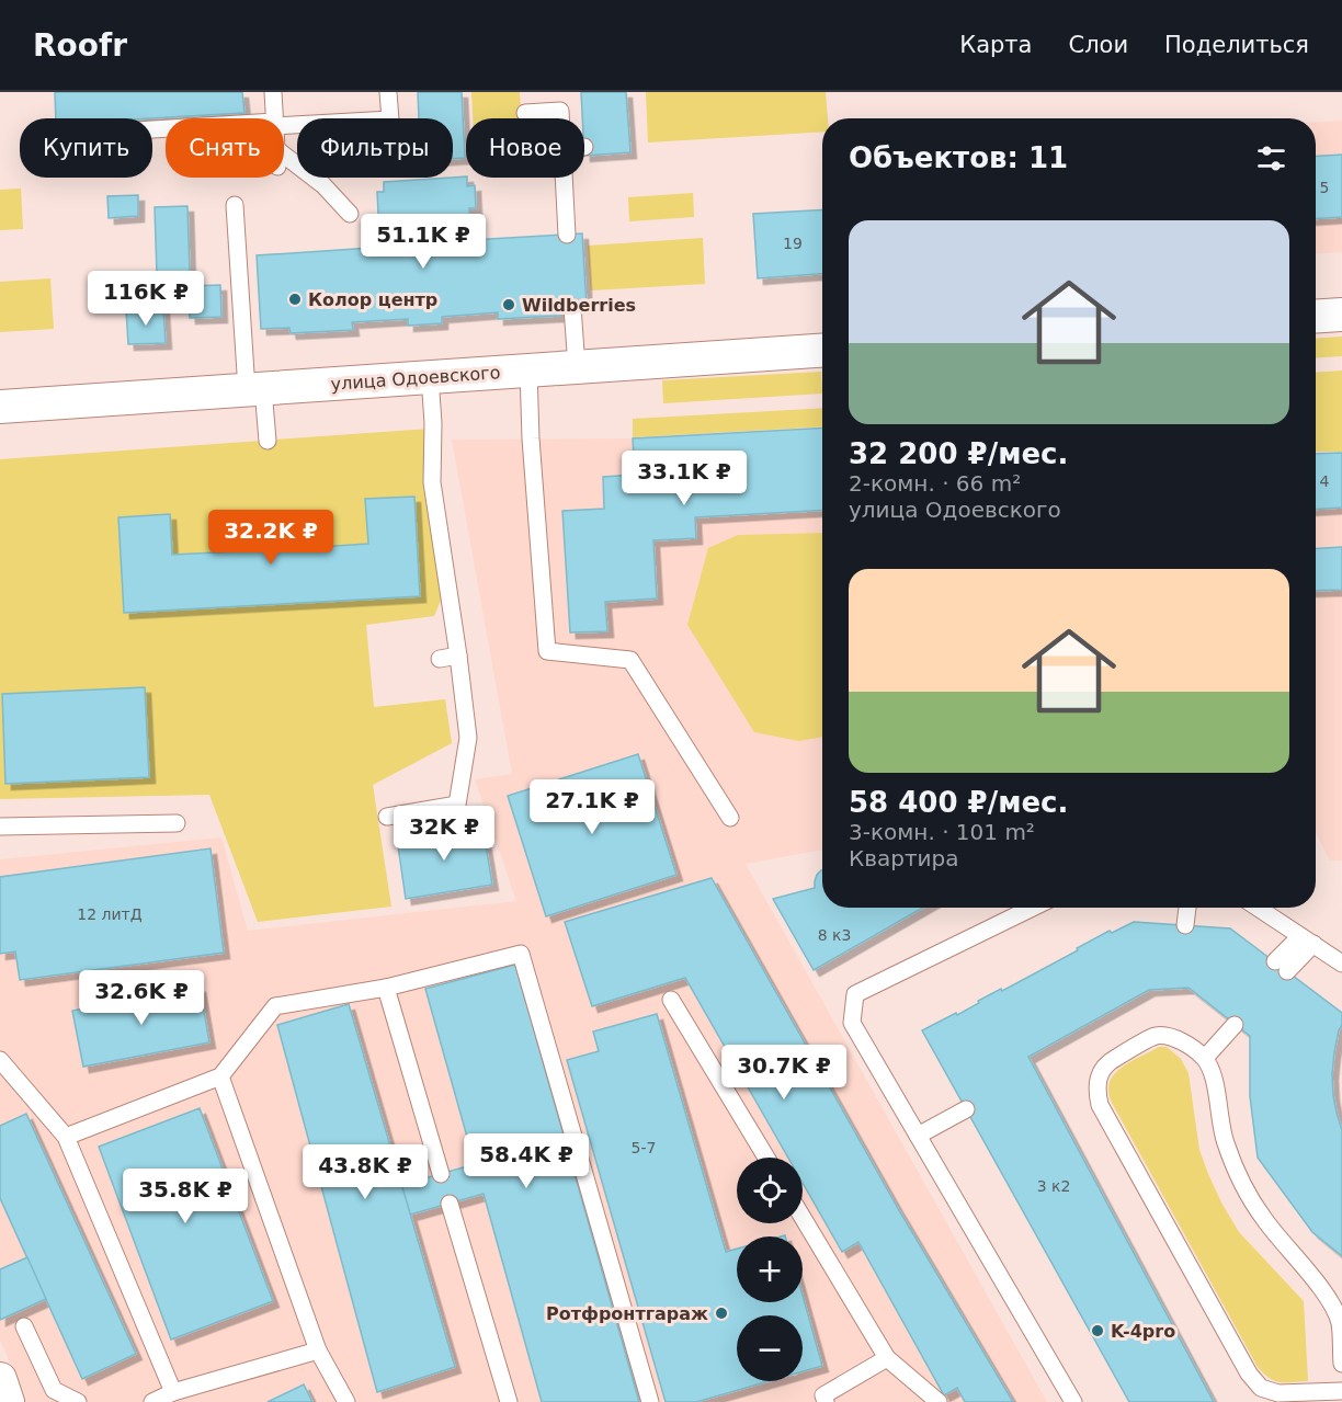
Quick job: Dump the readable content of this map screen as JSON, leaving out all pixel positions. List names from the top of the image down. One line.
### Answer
{"streets":{"street":["улица Одоевского"]},"places":["Колор центр","Wildberries","Ротфронтгараж","K-4pro"],"house_numbers":["5","19","4","12 литД","8 к3","5-7","3 к2"],"page":{"header":"Roofr","nav":["Карта","Слои","Поделиться"],"chip":["Купить","Снять","Фильтры","Новое"],"heading":"Объектов: 11","list":[{"name":"32 200 ₽/мес.","note":"2-комн. · 66 m² · улица Одоевского"},{"name":"58 400 ₽/мес.","note":"3-комн. · 101 m² · Квартира"}],"price":["51.1K ₽","116K ₽","33.1K ₽","32.2K ₽","27.1K ₽","32K ₽","32.6K ₽","30.7K ₽","58.4K ₽","43.8K ₽","35.8K ₽"],"map_buttons":["+","−"]}}
